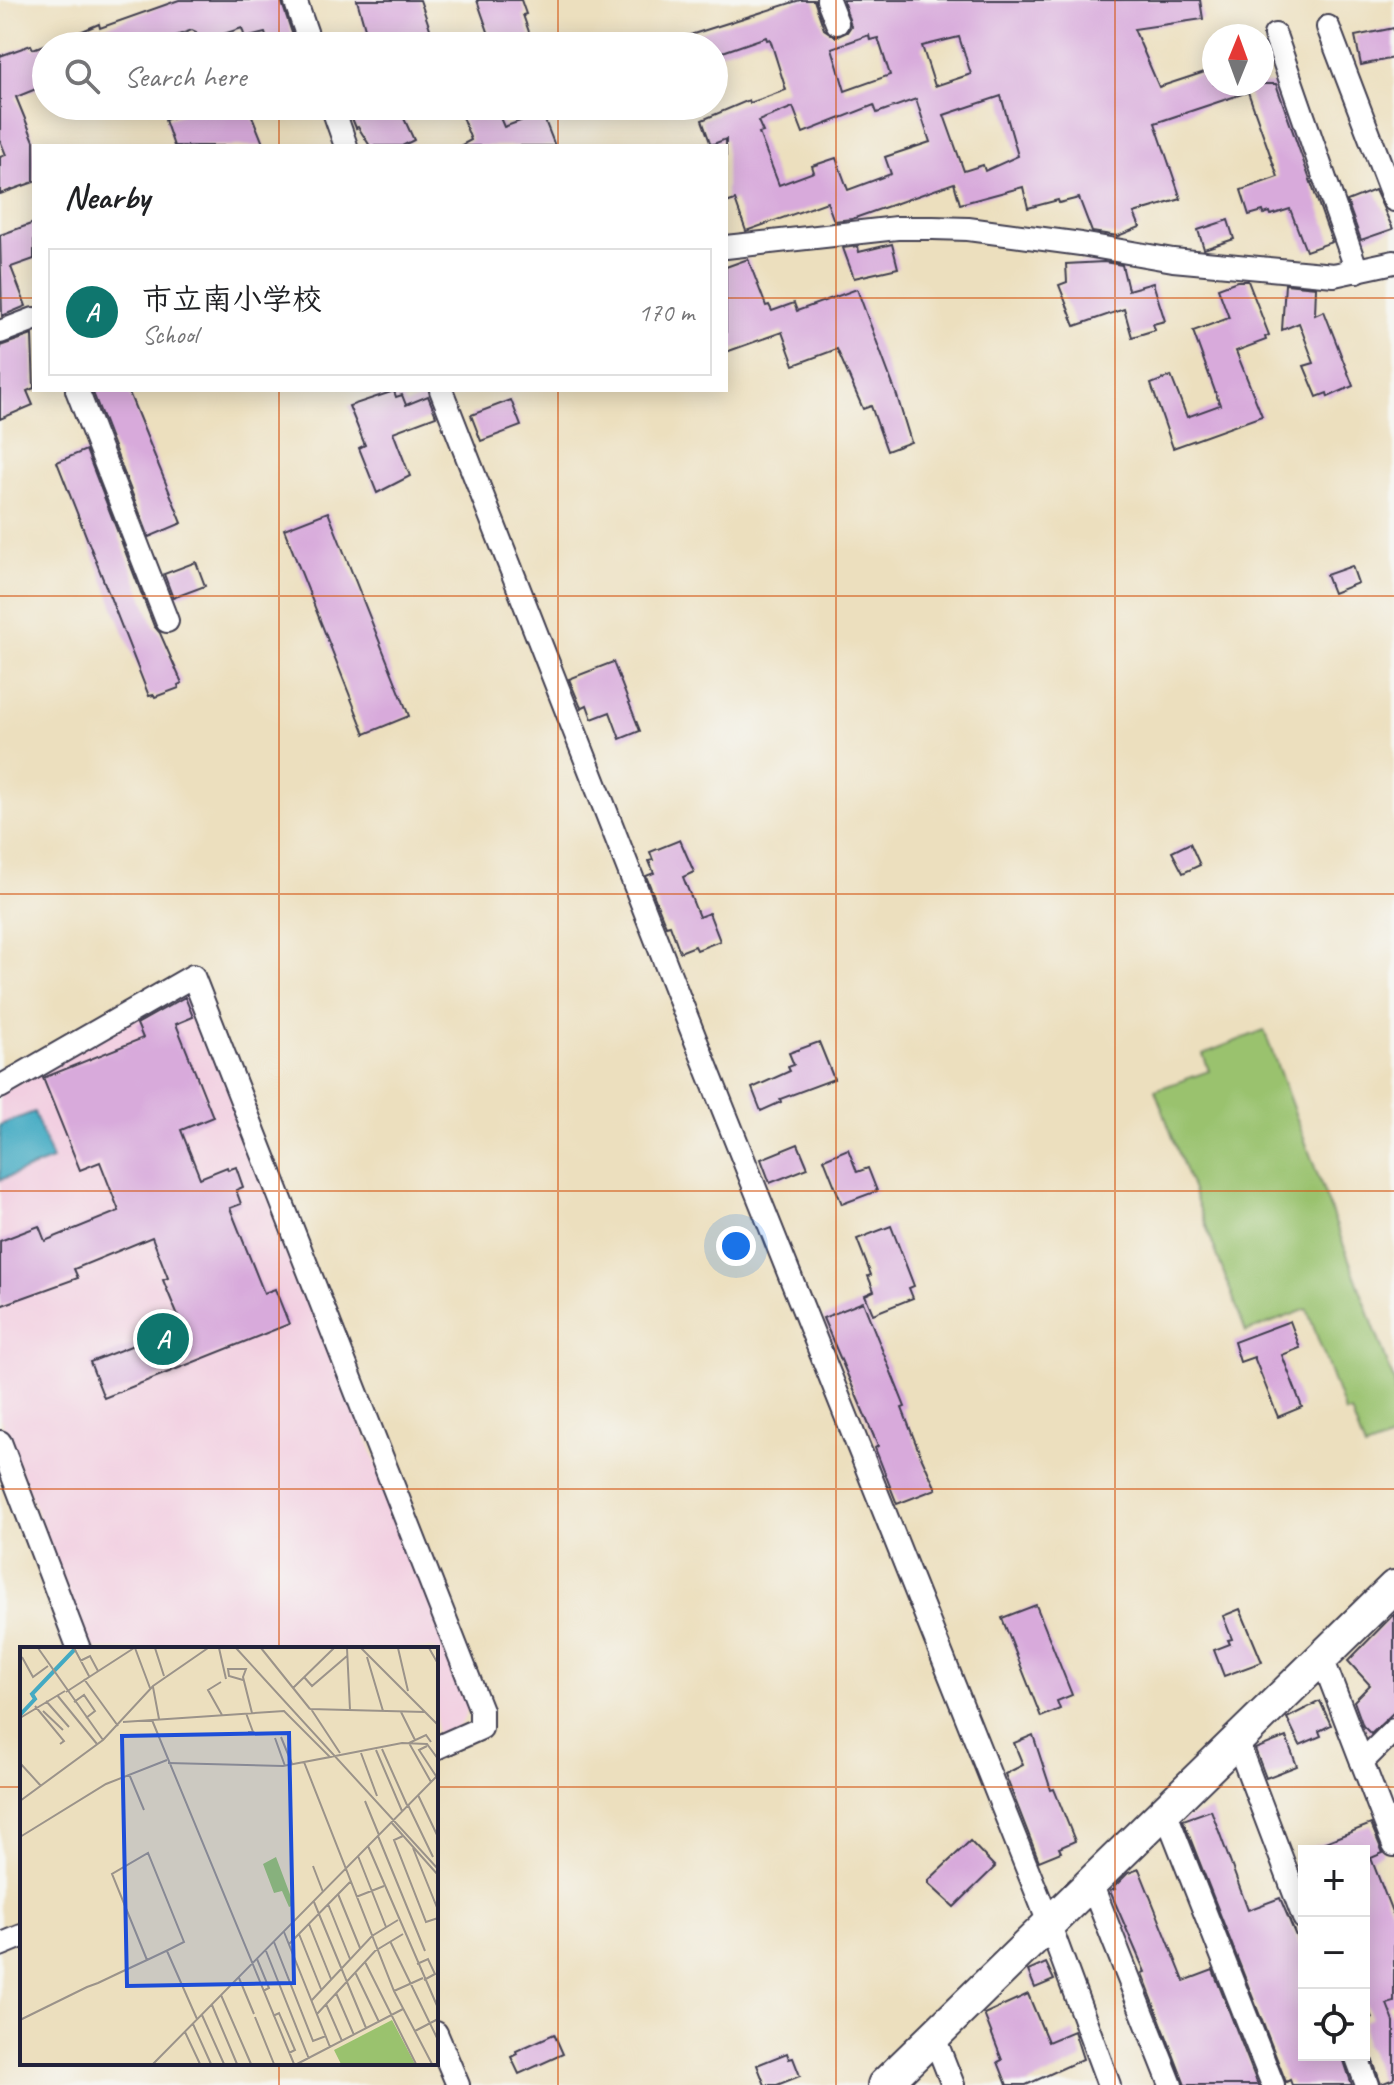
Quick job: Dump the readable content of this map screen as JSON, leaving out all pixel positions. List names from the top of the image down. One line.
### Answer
{"north":"top","page":{"search":"Search here","heading":"Nearby","list":[{"mark":"A","name":"市立南小学校","note":"School","value":"170 m"}],"pins":"A","map_buttons":["+","−"]}}
